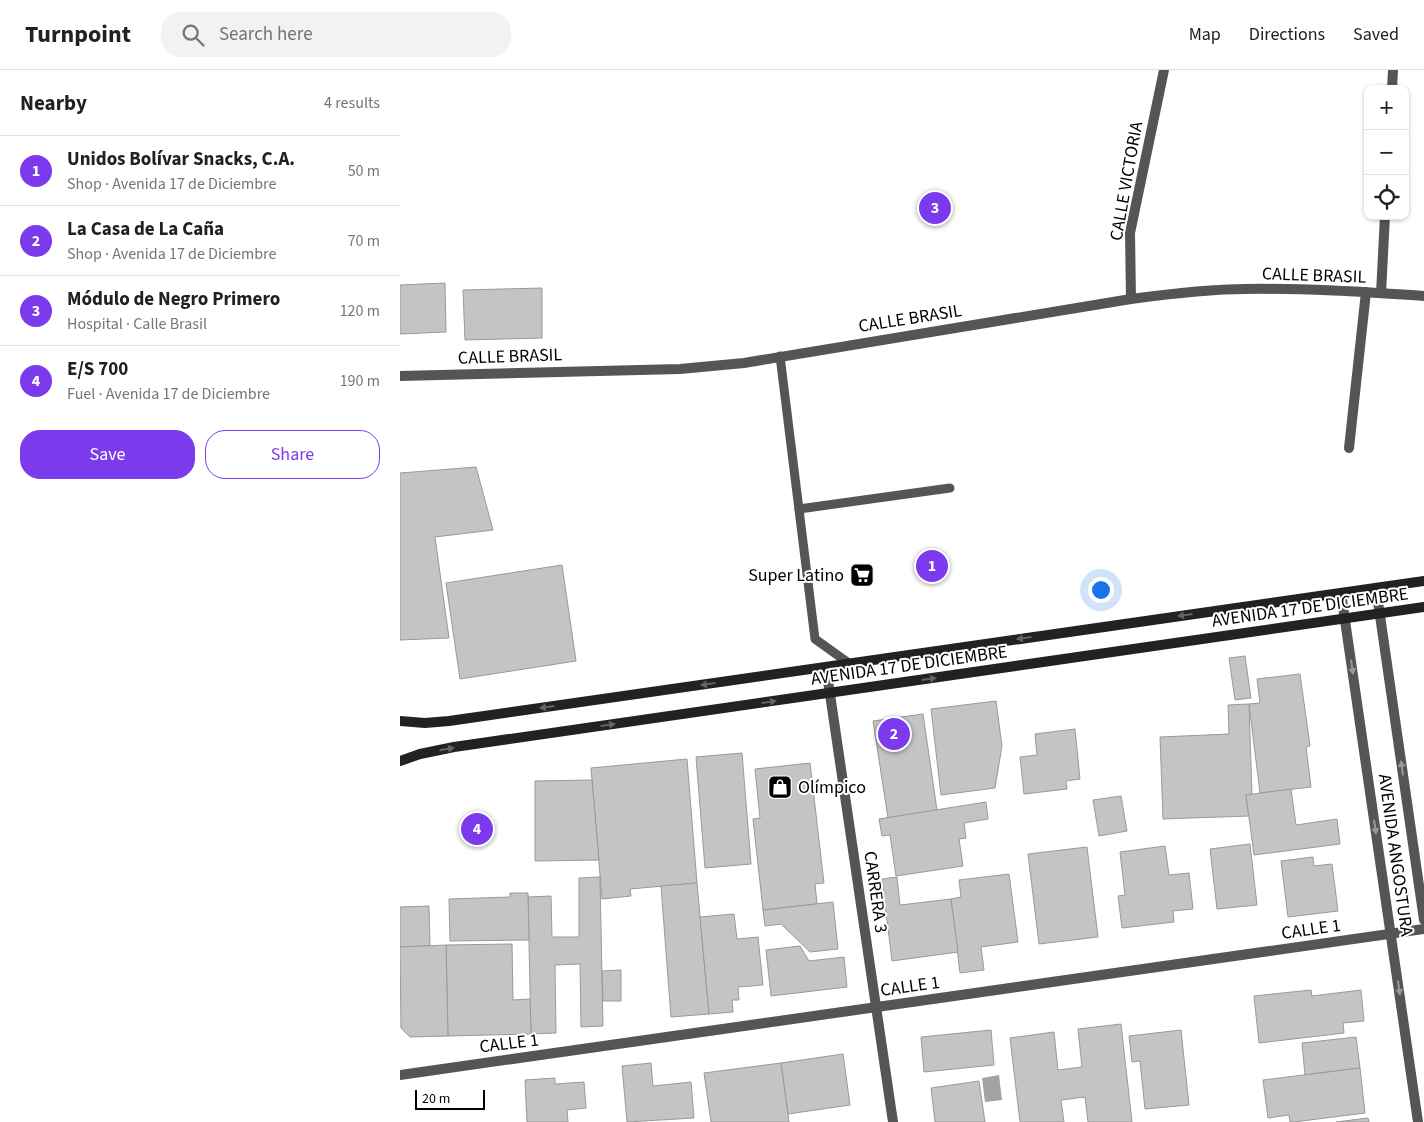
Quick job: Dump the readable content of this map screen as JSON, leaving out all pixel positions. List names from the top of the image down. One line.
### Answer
{"streets":{"street":["CALLE VICTORIA","CALLE BRASIL","AVENIDA 17 DE DICIEMBRE","AVENIDA ANGOSTURA","CARRERA 3","CALLE 1"]},"crossings":[["CALLE VICTORIA","CALLE BRASIL"],["AVENIDA 17 DE DICIEMBRE","AVENIDA ANGOSTURA"],["AVENIDA 17 DE DICIEMBRE","CARRERA 3"],["AVENIDA ANGOSTURA","CALLE 1"],["CARRERA 3","CALLE 1"]],"places":{"supermarket":["Super Latino"],"shop":["Olímpico"]},"scale_bar":"20 m","page":{"header":"Turnpoint","search":"Search here","nav":["Map","Directions","Saved"],"heading":["Nearby","4 results"],"map_buttons":["+","−"],"list":[{"mark":"1","name":"Unidos Bolívar Snacks, C.A.","note":"Shop · Avenida 17 de Diciembre","value":"50 m"},{"mark":"2","name":"La Casa de La Caña","note":"Shop · Avenida 17 de Diciembre","value":"70 m"},{"mark":"3","name":"Módulo de Negro Primero","note":"Hospital · Calle Brasil","value":"120 m"},{"mark":"4","name":"E/S 700","note":"Fuel · Avenida 17 de Diciembre","value":"190 m"}],"pins":["3","1","2","4"],"buttons":["Save","Share"],"scale":"20 m"}}
